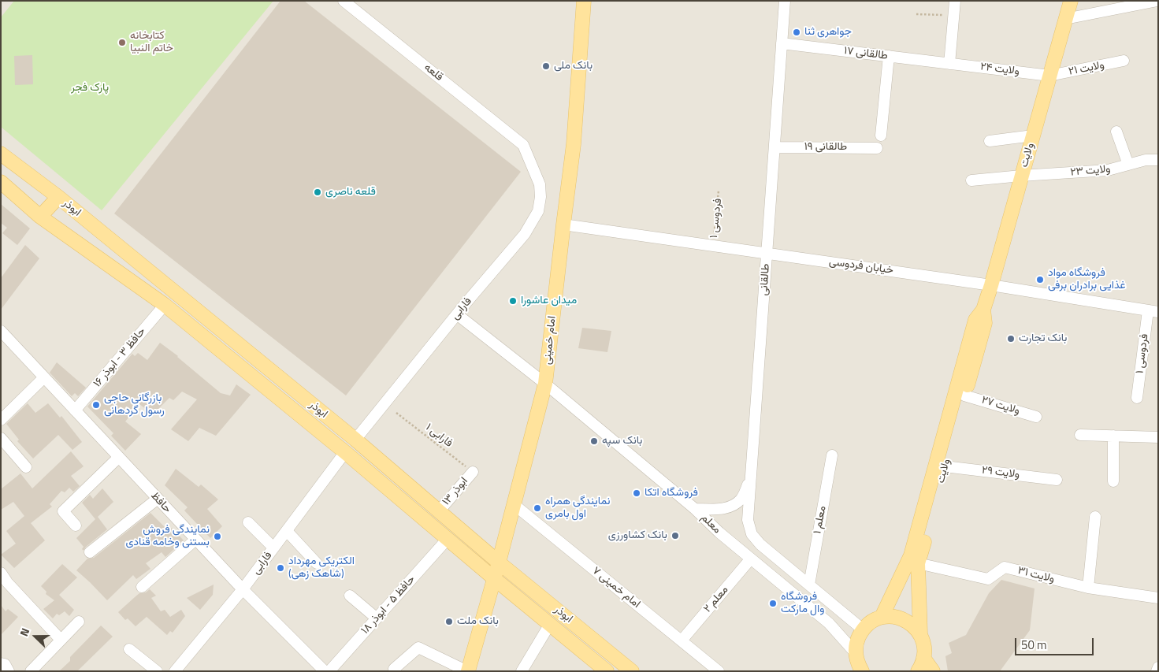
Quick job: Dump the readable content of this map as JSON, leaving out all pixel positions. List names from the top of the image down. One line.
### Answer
{"streets":{"main road":["ولایت","ابوذر","امام خمینی"],"street":["طالقانی ۱۷","ولایت ۲۱","ولایت ۲۴","قلعه","طالقانی ۱۹","ولایت ۲۳","فردوسی ۱","خیابان فردوسی","طالقانی","فارابی","حافظ ۳ - ابوذر ۱۶","ولایت ۲۷","ولایت ۲۹","ابوذر ۱۳","حافظ","معلم ۱","معلم","ولایت ۳۱","امام خمینی ۷","معلم ۲","حافظ ۵ - ابوذر ۱۸"],"path":["فارابی ۱"]},"crossings":[["طالقانی ۱۷","ولایت ۲۴"],["طالقانی ۱۷","طالقانی"],["ولایت ۲۱","ولایت ۲۴"],["ولایت ۲۱","ولایت"],["ولایت ۲۴","ولایت"],["قلعه","فارابی"],["طالقانی ۱۹","طالقانی"],["ولایت","ولایت ۲۳"],["ولایت","خیابان فردوسی"],["ولایت","ولایت ۲۷"],["ولایت","ولایت ۲۹"],["ولایت","ولایت ۳۱"],["ابوذر","فارابی"],["ابوذر","امام خمینی"],["ابوذر","حافظ ۳ - ابوذر ۱۶"],["ابوذر","ابوذر ۱۳"],["ابوذر","حافظ ۵ - ابوذر ۱۸"],["فردوسی ۱","خیابان فردوسی"],["خیابان فردوسی","طالقانی"],["خیابان فردوسی","امام خمینی"],["طالقانی","معلم ۱"],["فارابی","حافظ"],["فارابی","معلم"],["امام خمینی","معلم"],["امام خمینی","امام خمینی ۷"],["حافظ ۳ - ابوذر ۱۶","حافظ"],["فارابی ۱","ابوذر ۱۳"],["معلم","معلم ۲"],["امام خمینی ۷","معلم ۲"]],"parks":["پارک فجر"],"places":["جواهری ثنا","کتابخانه خاتم النبیا","بانک ملی","قلعه ناصری","فروشگاه مواد غذایی برادران برفی","میدان عاشورا","بانک تجارت","بازرگانی حاجی رسول گردهانی","بانک سپه","فروشگاه اتکا","نمایندگی همراه اول بامری","بانک کشاورزی","نمایندگی فروش بستنی وخامه قنادی","الکتریکی مهرداد (شاهک زهی)","فروشگاه وال مارکت","بانک ملت"],"scale_bar":"50 m","north":"left"}
